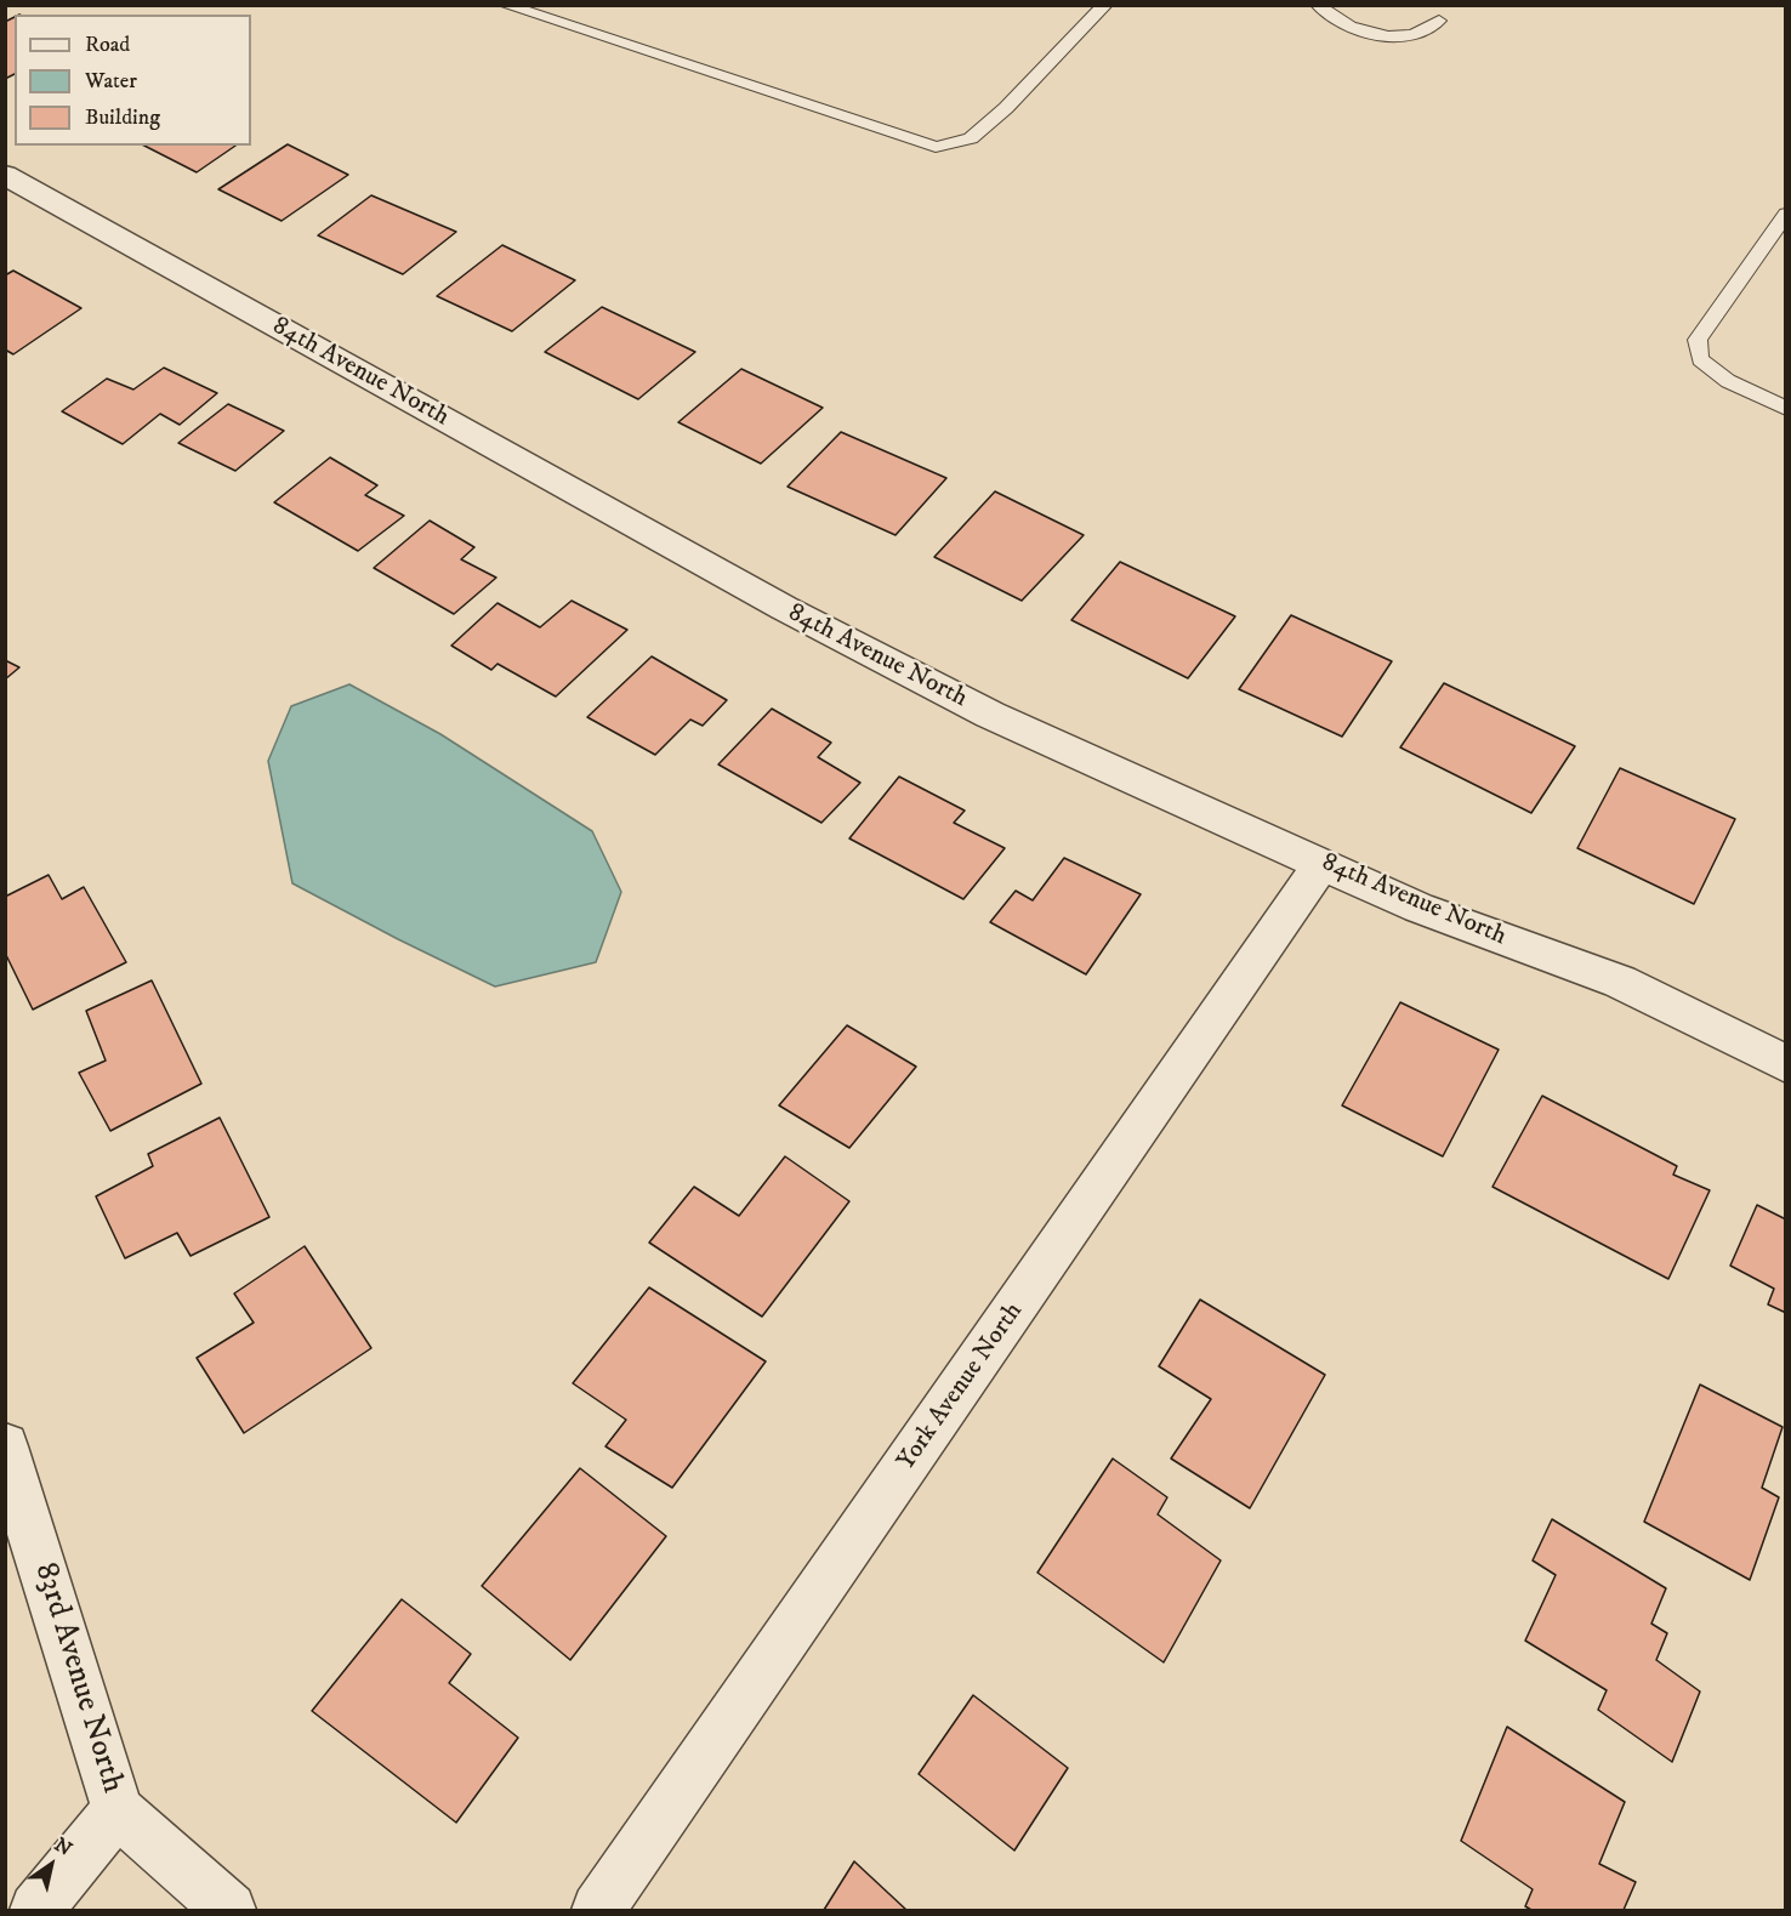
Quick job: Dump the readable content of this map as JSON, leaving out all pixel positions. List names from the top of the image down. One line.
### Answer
{"streets":{"street":["84th Avenue North","York Avenue North","83rd Avenue North"]},"crossings":[["84th Avenue North","York Avenue North"]],"legend":["Road","Water","Building"],"north":"top right"}
